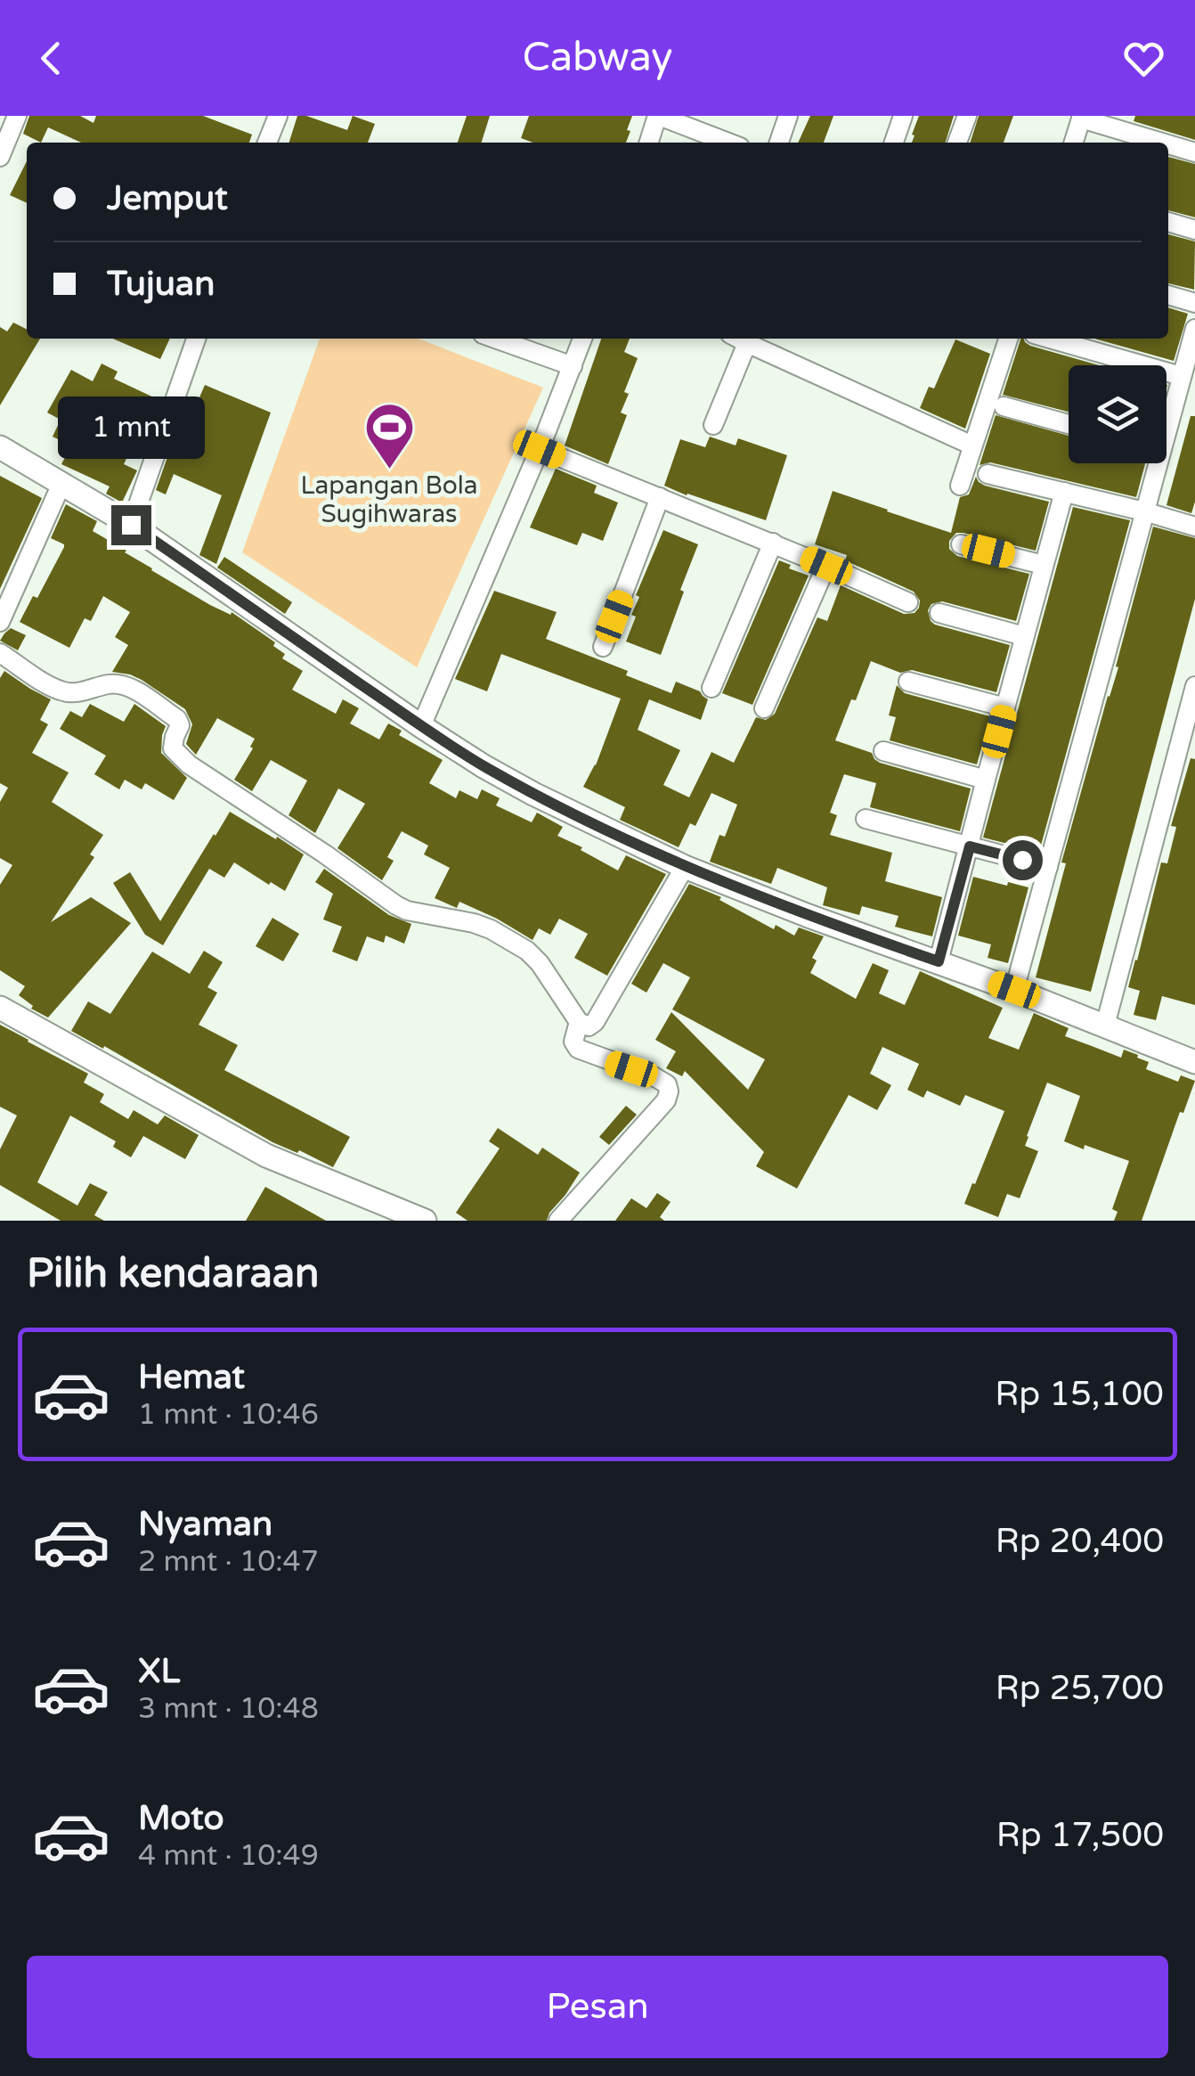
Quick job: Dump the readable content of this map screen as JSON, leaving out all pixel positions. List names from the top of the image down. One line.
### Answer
{"places":{"sports":["Lapangan Bola Sugihwaras"]},"page":{"header":"Cabway","banner":["Jemput","Tujuan"],"bubble":"1 mnt","heading":"Pilih kendaraan","list":[{"name":"Hemat","note":"1 mnt · 10:46","value":"Rp 15,100"},{"name":"Nyaman","note":"2 mnt · 10:47","value":"Rp 20,400"},{"name":"XL","note":"3 mnt · 10:48","value":"Rp 25,700"},{"name":"Moto","note":"4 mnt · 10:49","value":"Rp 17,500"}],"buttons":"Pesan"}}
